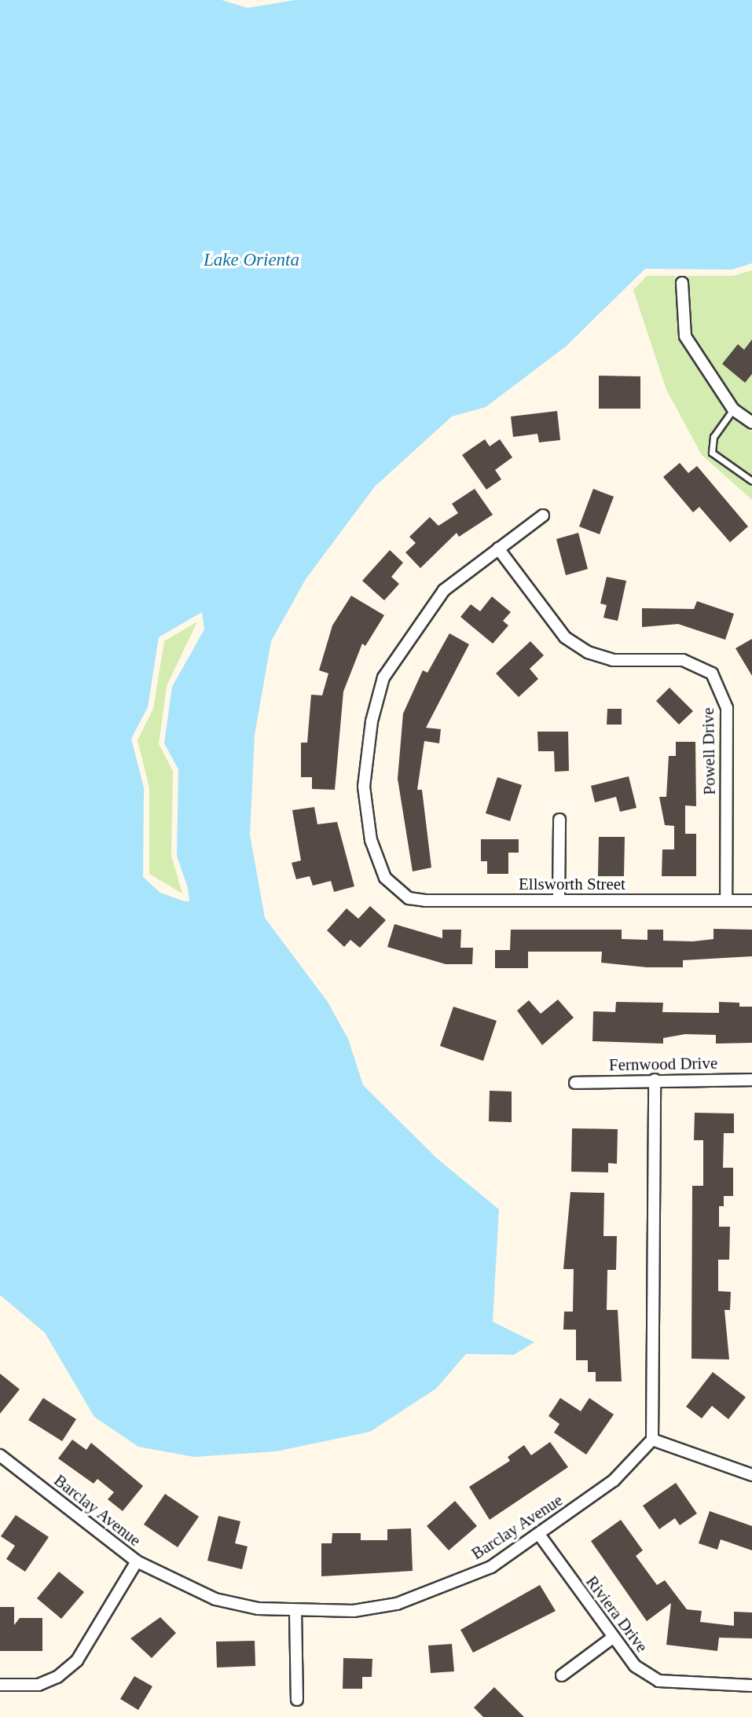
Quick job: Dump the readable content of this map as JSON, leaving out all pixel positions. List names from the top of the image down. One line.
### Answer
{"streets":{"street":["Powell Drive","Ellsworth Street","Fernwood Drive","Barclay Avenue","Riviera Drive"]},"crossings":[["Powell Drive","Ellsworth Street"],["Barclay Avenue","Riviera Drive"]],"water":["Lake Orienta"]}
